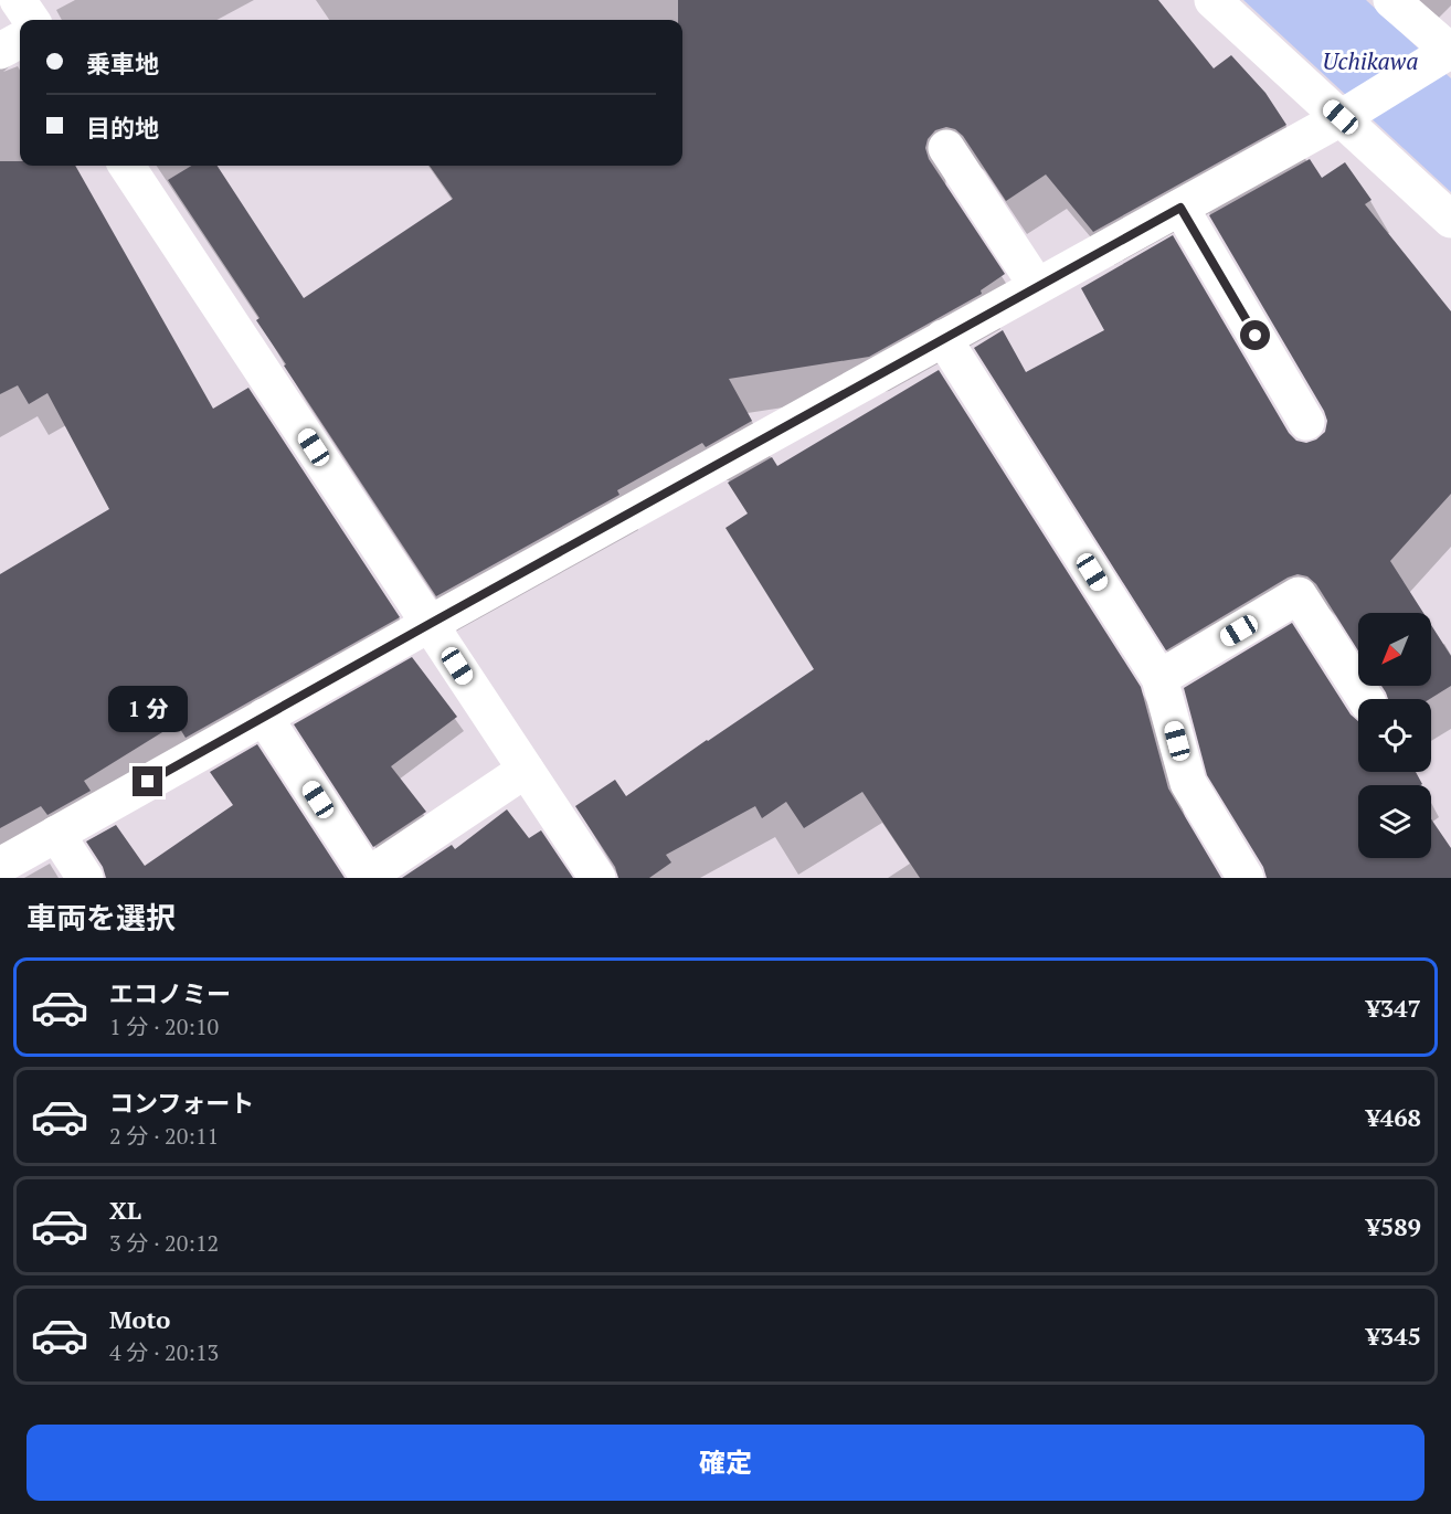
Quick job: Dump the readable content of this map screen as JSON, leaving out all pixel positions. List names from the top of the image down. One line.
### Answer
{"water":["Uchikawa"],"north":"bottom left","page":{"banner":["乗車地","目的地"],"bubble":"1 分","heading":"車両を選択","list":[{"name":"エコノミー","note":"1 分 · 20:10","value":"¥347"},{"name":"コンフォート","note":"2 分 · 20:11","value":"¥468"},{"name":"XL","note":"3 分 · 20:12","value":"¥589"},{"name":"Moto","note":"4 分 · 20:13","value":"¥345"}],"buttons":"確定"}}
